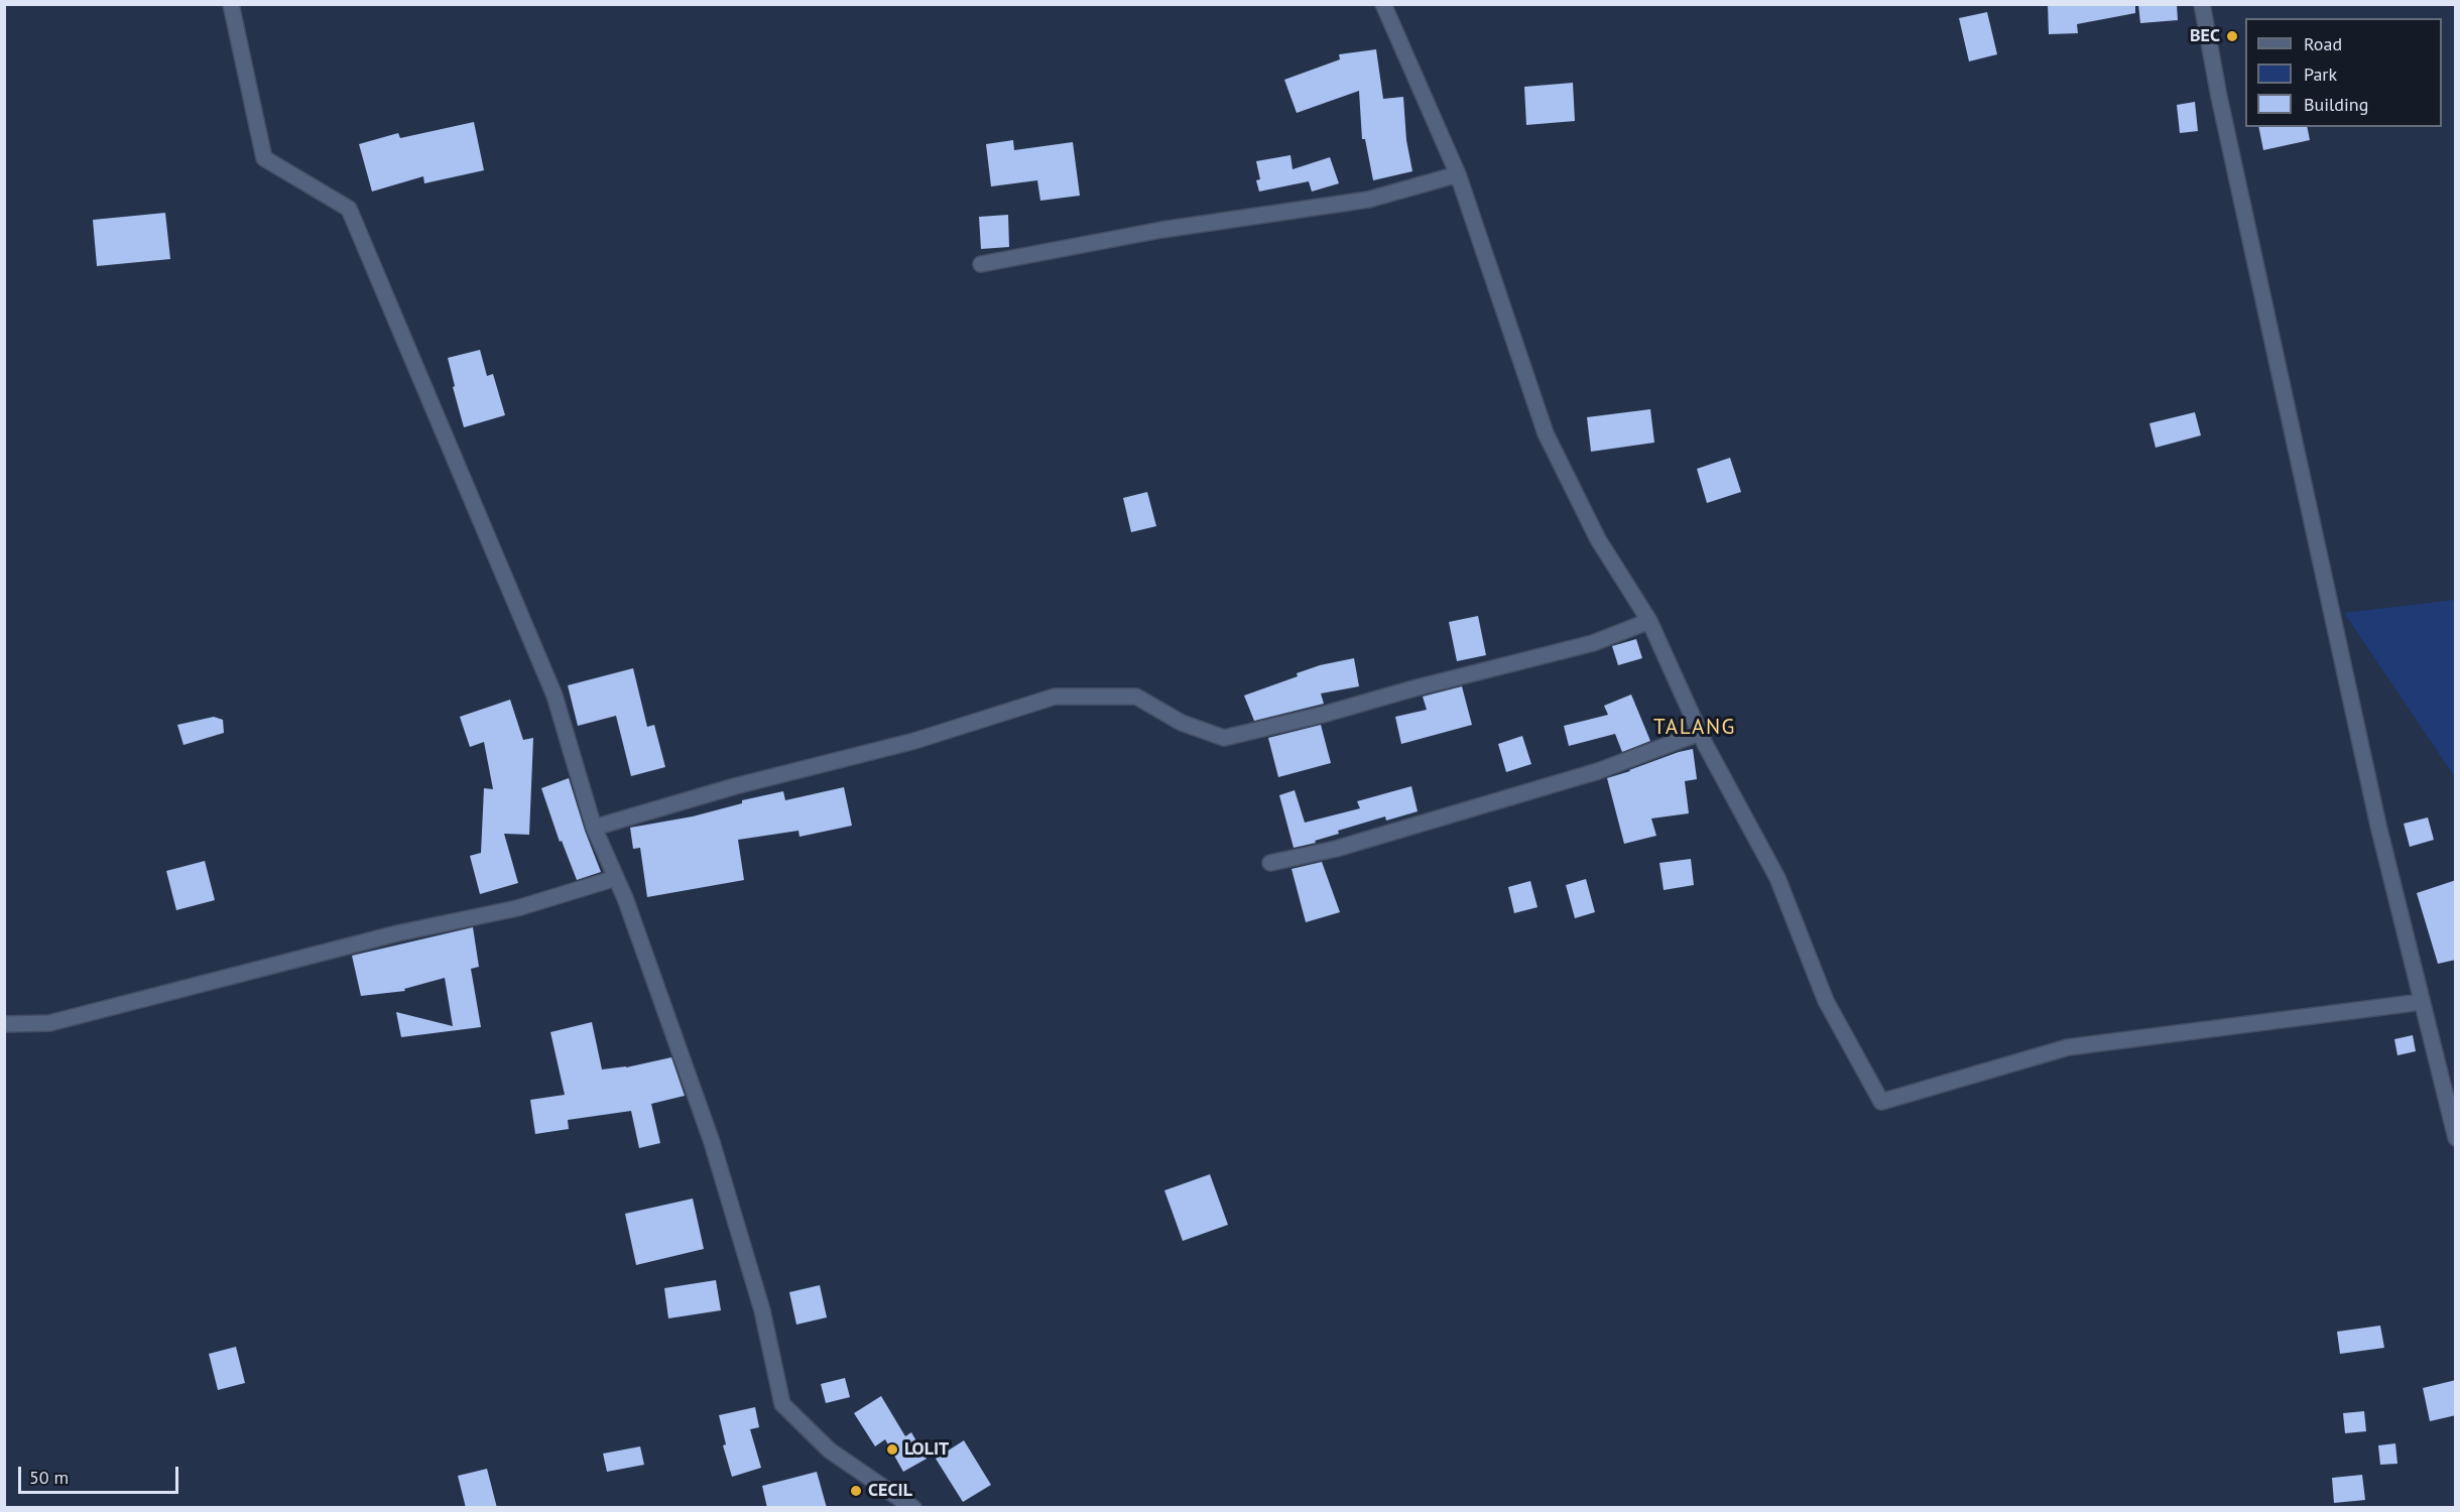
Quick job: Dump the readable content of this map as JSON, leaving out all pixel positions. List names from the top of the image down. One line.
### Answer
{"districts":["TALANG"],"places":["BEC","LOLIT","CECIL"],"legend":["Road","Park","Building"],"scale_bar":"50 m"}
